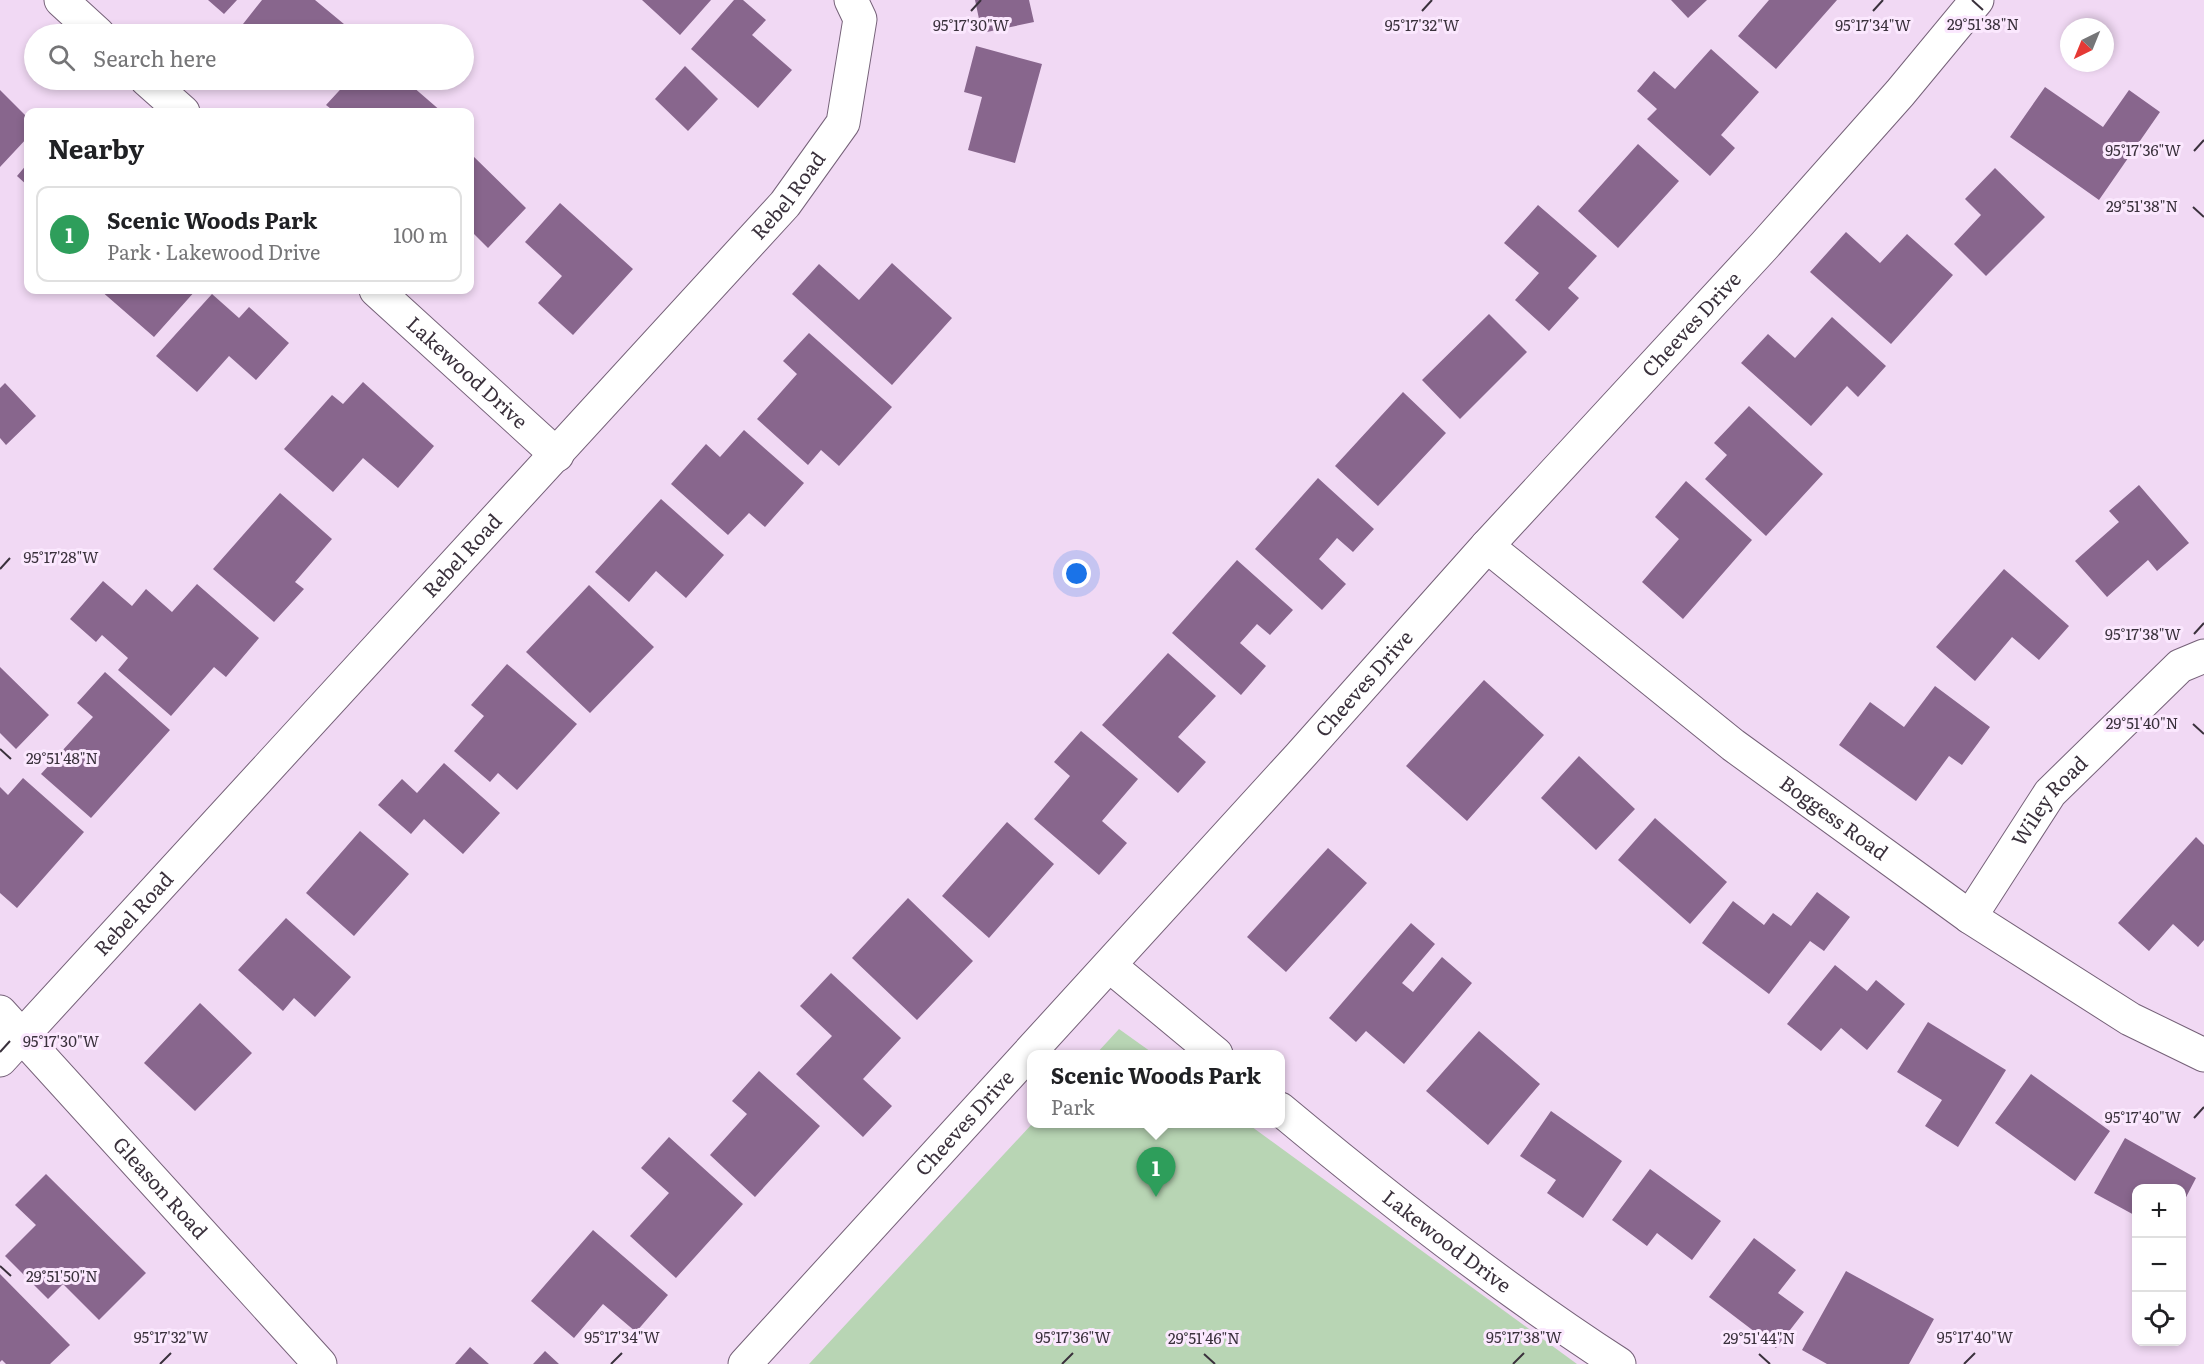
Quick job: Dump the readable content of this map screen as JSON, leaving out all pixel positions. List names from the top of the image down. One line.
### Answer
{"streets":{"street":["Rebel Road","Cheeves Drive","Lakewood Drive","Wiley Road","Boggess Road","Gleason Road"]},"crossings":[["Rebel Road","Lakewood Drive"],["Rebel Road","Gleason Road"],["Cheeves Drive","Boggess Road"],["Wiley Road","Boggess Road"]],"north":"bottom left","page":{"search":"Search here","heading":"Nearby","list":[{"mark":"1","name":"Scenic Woods Park","note":"Park · Lakewood Drive","value":"100 m"}],"popup":["Scenic Woods Park","Park"],"pins":"1","map_buttons":["+","−"]},"coordinates":["29°51'38\"N","95°17'30\"W","95°17'32\"W","95°17'34\"W","95°17'36\"W","95°17'28\"W","95°17'38\"W","29°51'40\"N","29°51'48\"N","95°17'40\"W","29°51'50\"N","29°51'46\"N","29°51'44\"N"]}
